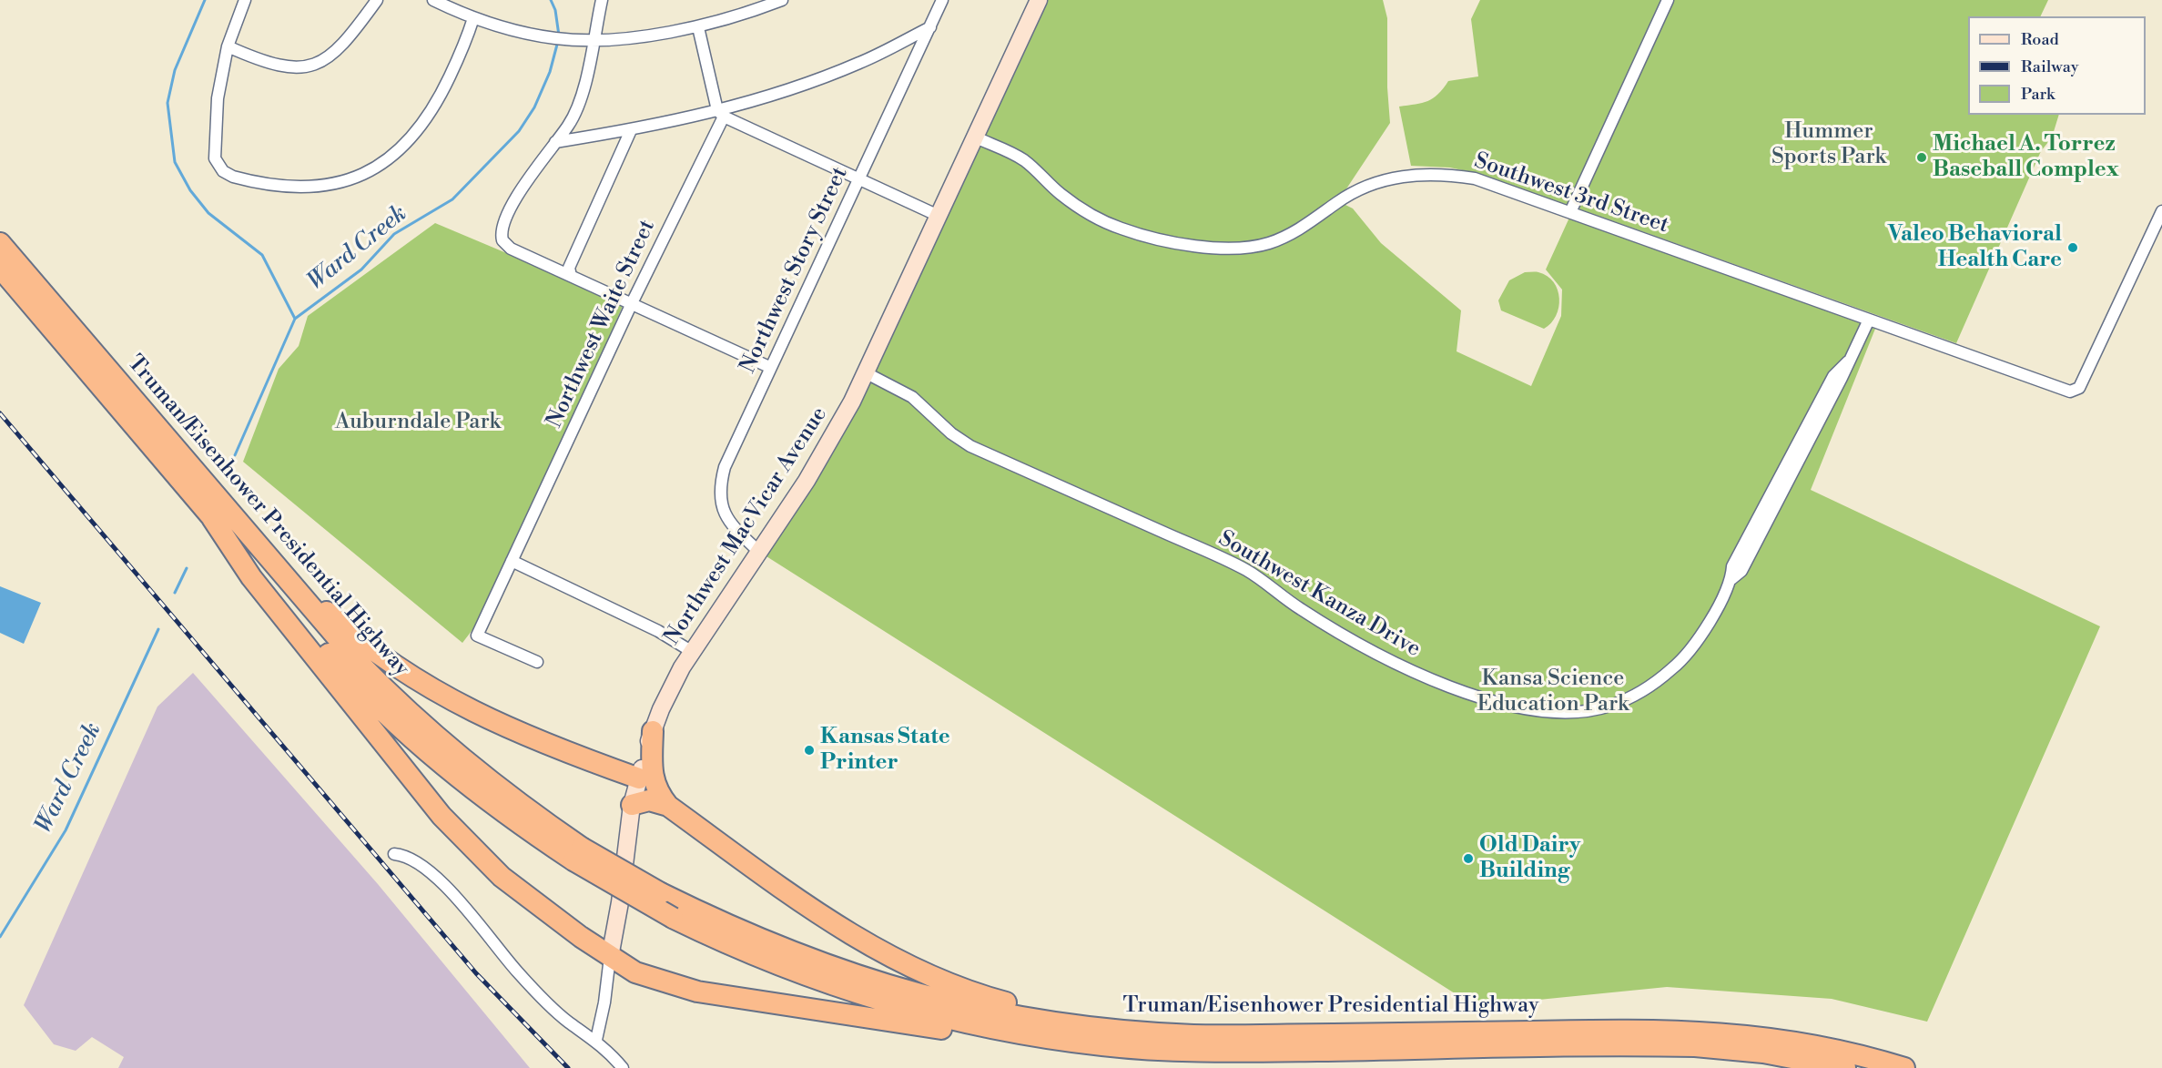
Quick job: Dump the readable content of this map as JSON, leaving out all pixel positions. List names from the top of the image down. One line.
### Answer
{"streets":{"highway":["Truman/Eisenhower Presidential Highway"],"main road":["Northwest MacVicar Avenue"],"street":["Southwest 3rd Street","Northwest Story Street","Northwest Waite Street","Southwest Kanza Drive"]},"crossings":[["Southwest 3rd Street","Northwest MacVicar Avenue"],["Southwest 3rd Street","Southwest Kanza Drive"],["Northwest Story Street","Northwest MacVicar Avenue"],["Northwest MacVicar Avenue","Southwest Kanza Drive"]],"water":["Ward Creek"],"parks":["Hummer Sports Park","Auburndale Park","Kansa Science Education Park"],"places":["Michael A. Torrez Baseball Complex","Valeo Behavioral Health Care","Kansas State Printer","Old Dairy Building"],"legend":["Road","Railway","Park"]}
